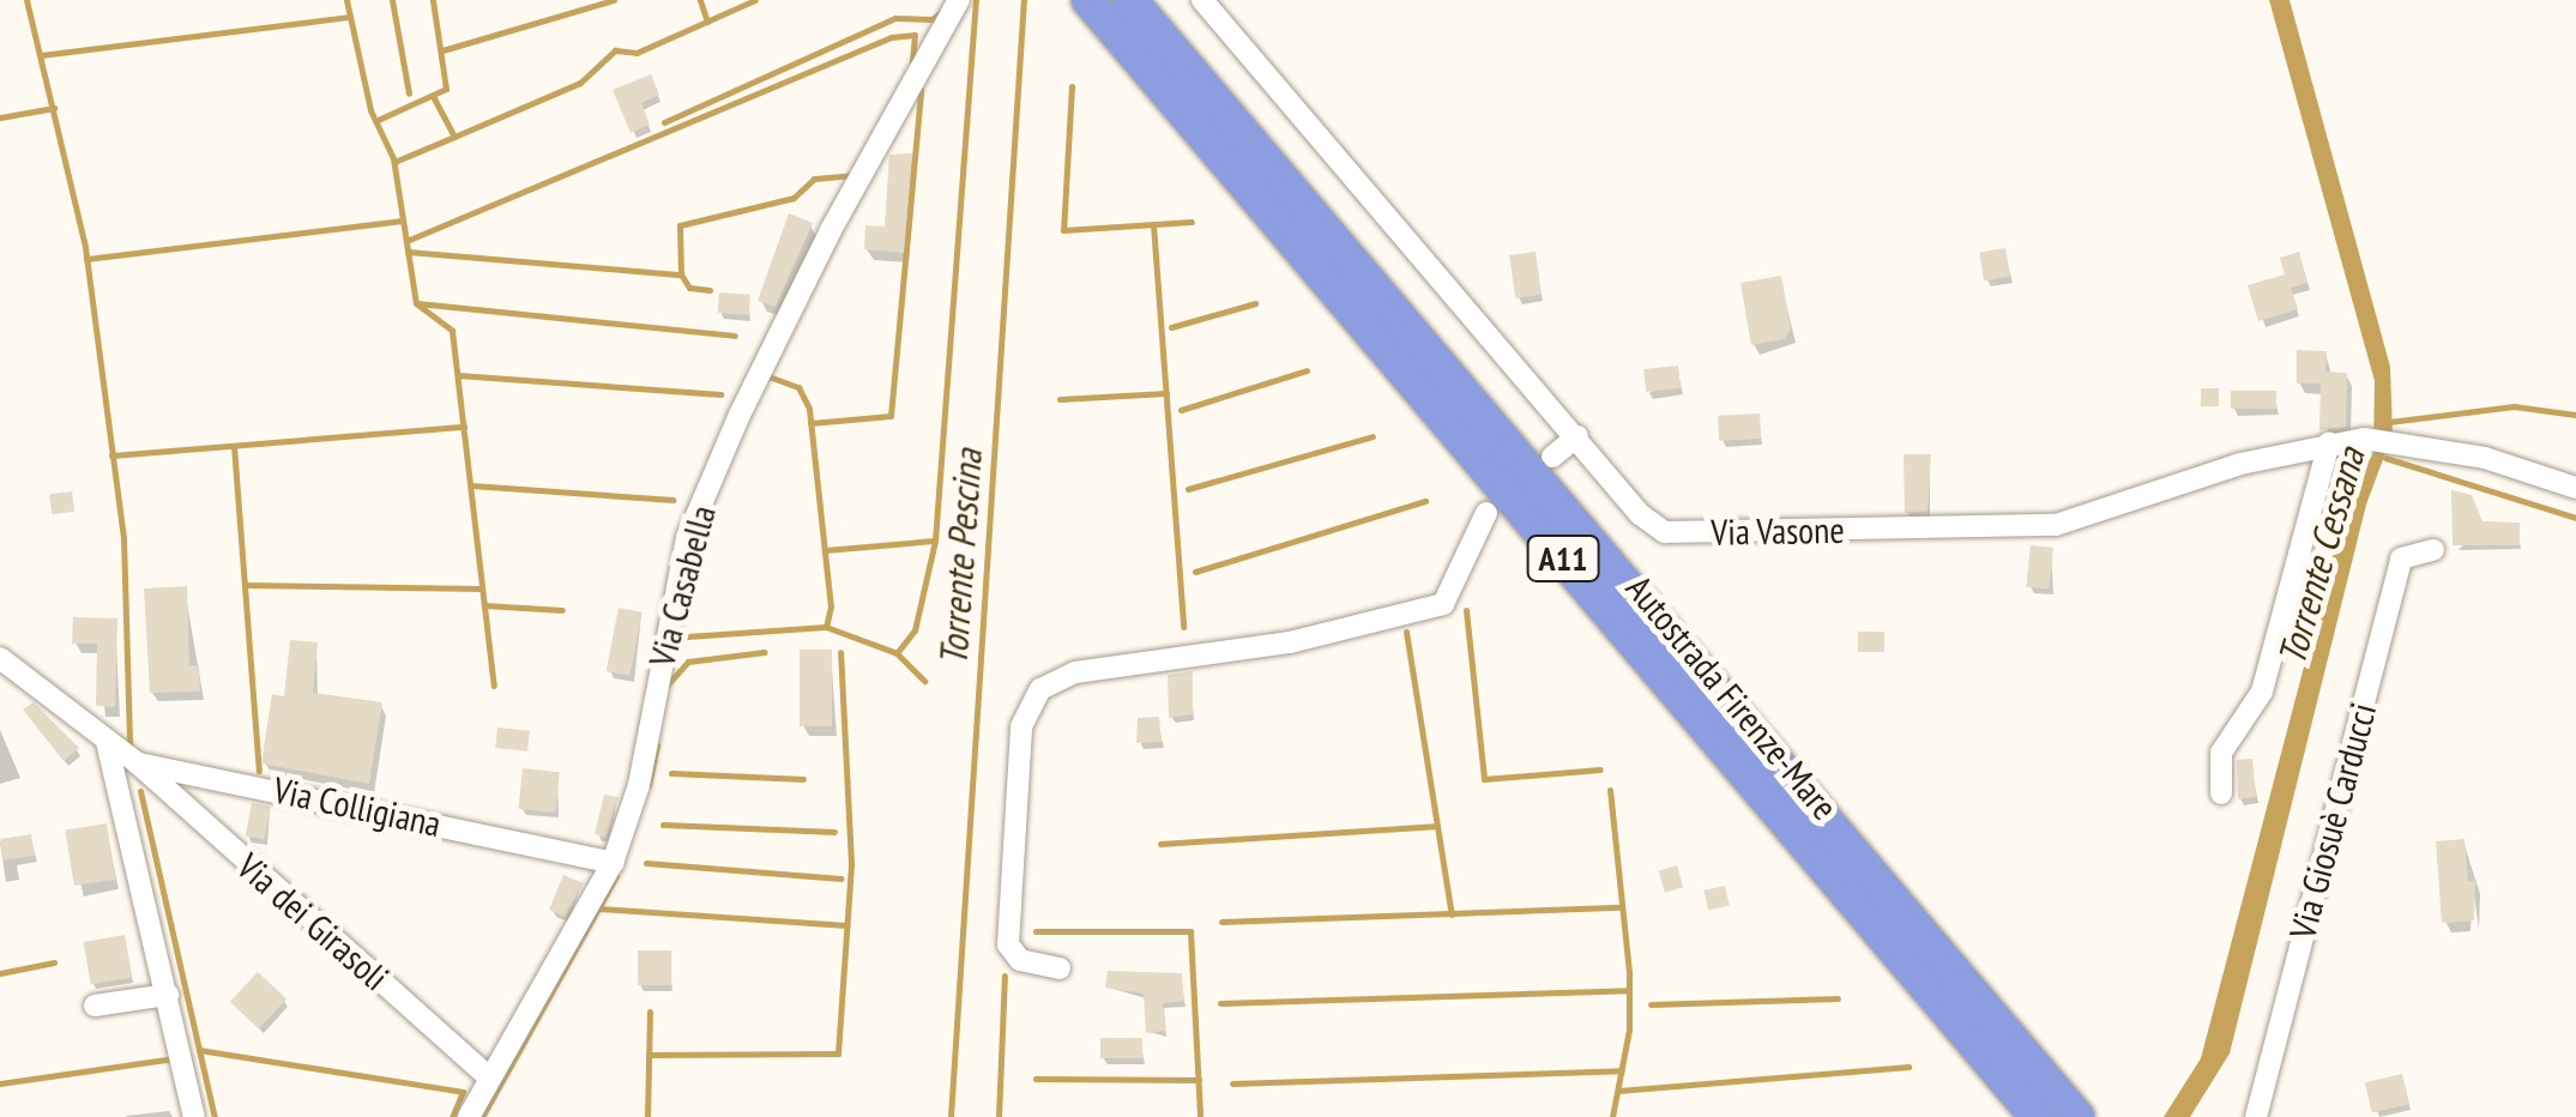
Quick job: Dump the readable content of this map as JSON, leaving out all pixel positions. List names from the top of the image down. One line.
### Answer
{"streets":{"highway":["A11","Autostrada Firenze-Mare"],"street":["Via Vasone","Via Casabella","Via Colligiana","Via Giosuè Carducci","Via dei Girasoli"]},"crossings":[["Via Casabella","Via Colligiana"],["Via Casabella","Via dei Girasoli"],["Via Colligiana","Via dei Girasoli"]],"water":["Torrente Cessana","Torrente Pescina"]}
